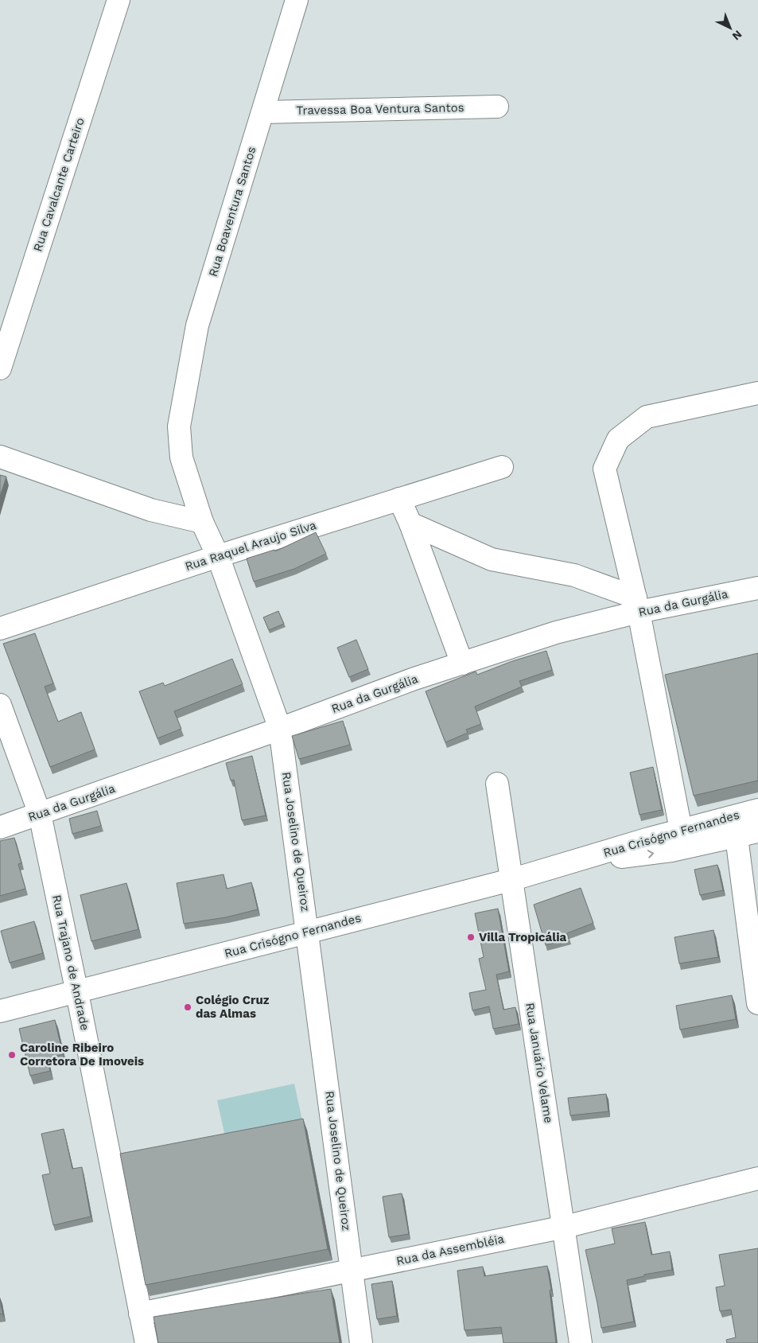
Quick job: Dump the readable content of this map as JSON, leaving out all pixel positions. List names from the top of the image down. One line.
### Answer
{"streets":{"street":["Travessa Boa Ventura Santos","Rua Cavalcante Carteiro","Rua Boaventura Santos","Rua Raquel Araujo Silva","Rua da Gurgália","Rua Crisógno Fernandes","Rua Joselino de Queiroz","Rua Trajano de Andrade","Rua Januário Velame","Rua da Assembléia"]},"crossings":[["Travessa Boa Ventura Santos","Rua Boaventura Santos"],["Rua Boaventura Santos","Rua Joselino de Queiroz"],["Rua Raquel Araujo Silva","Rua Joselino de Queiroz"],["Rua da Gurgália","Rua Joselino de Queiroz"],["Rua da Gurgália","Rua Trajano de Andrade"],["Rua Crisógno Fernandes","Rua Joselino de Queiroz"],["Rua Crisógno Fernandes","Rua Trajano de Andrade"],["Rua Crisógno Fernandes","Rua Januário Velame"],["Rua Joselino de Queiroz","Rua da Assembléia"],["Rua Trajano de Andrade","Rua da Assembléia"],["Rua Januário Velame","Rua da Assembléia"]],"places":["Villa Tropicália","Colégio Cruz das Almas","Caroline Ribeiro Corretora De Imoveis"],"north":"bottom right"}
